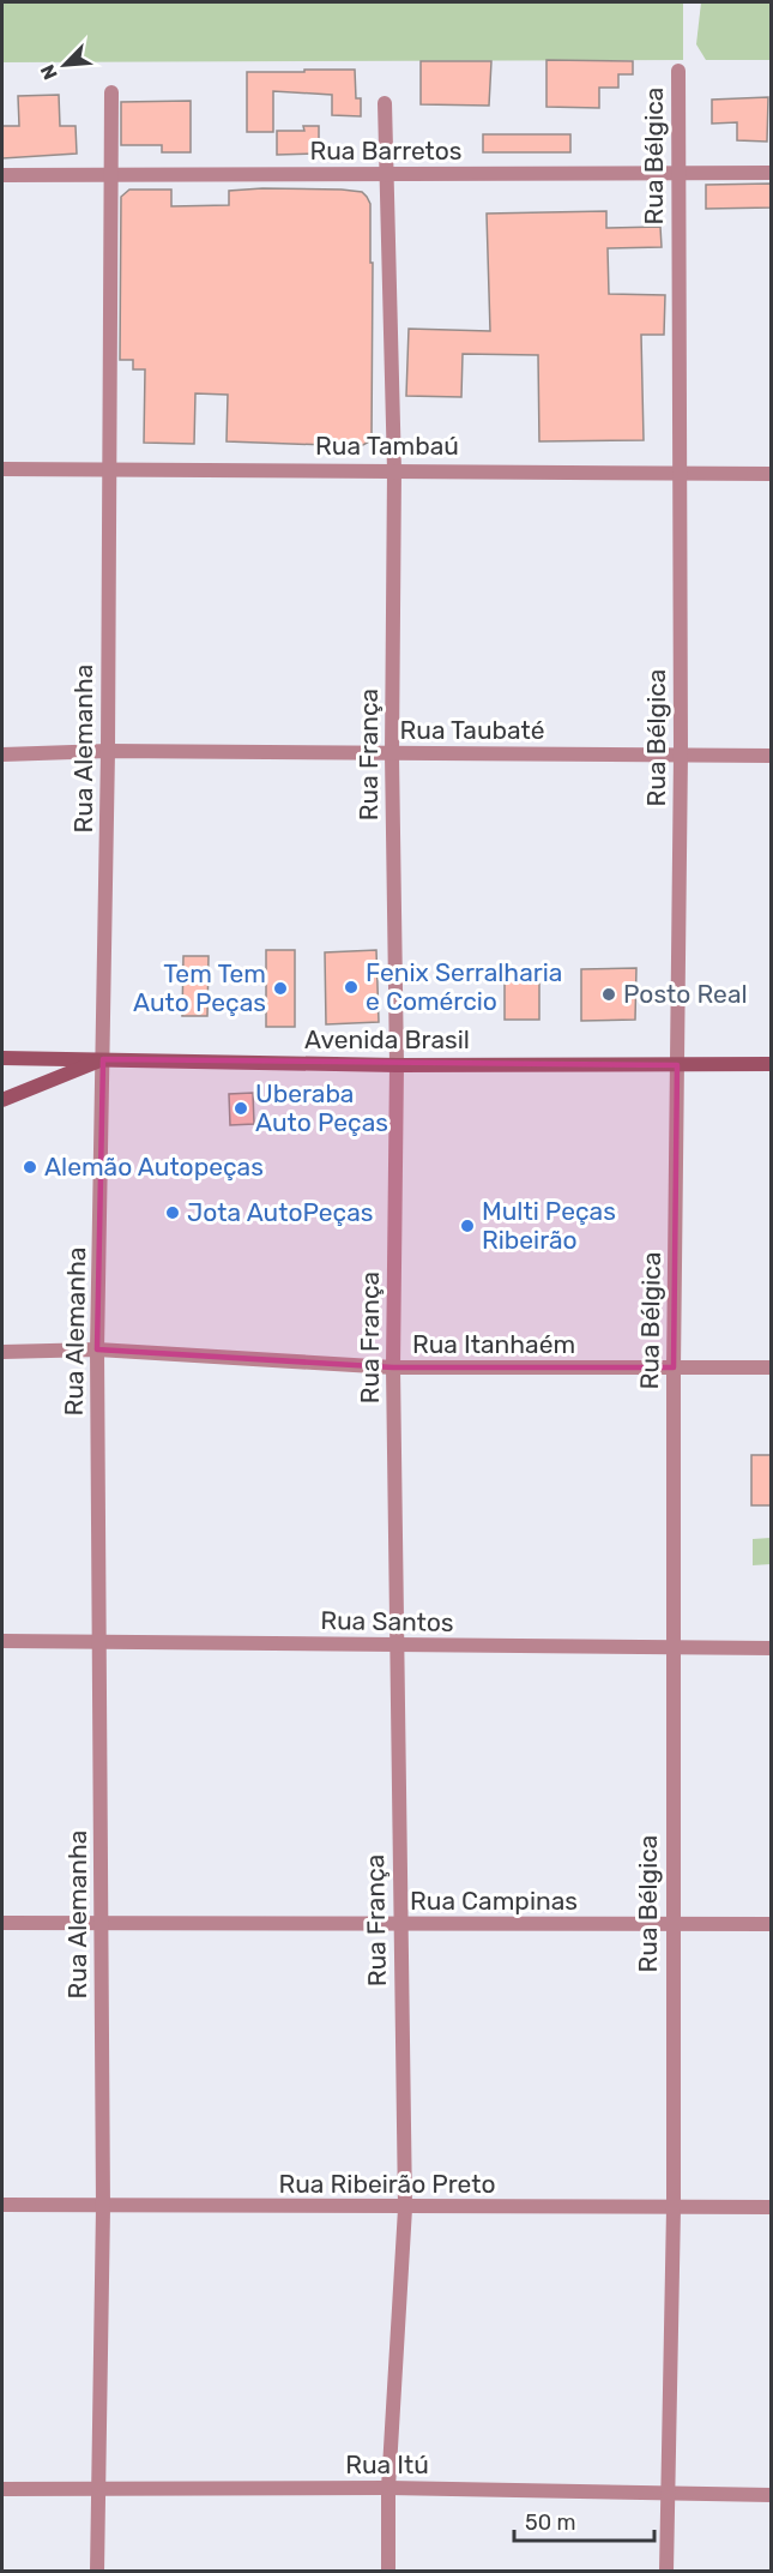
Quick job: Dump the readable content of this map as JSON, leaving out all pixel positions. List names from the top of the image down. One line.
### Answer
{"streets":{"main road":["Avenida Brasil"],"street":["Rua Barretos","Rua Bélgica","Rua Tambaú","Rua Taubaté","Rua Alemanha","Rua França","Rua Itanhaém","Rua Santos","Rua Campinas","Rua Ribeirão Preto","Rua Itú"]},"crossings":[["Rua Barretos","Rua Bélgica"],["Rua Barretos","Rua Alemanha"],["Rua Barretos","Rua França"],["Rua Bélgica","Rua Tambaú"],["Rua Bélgica","Rua Taubaté"],["Rua Bélgica","Avenida Brasil"],["Rua Bélgica","Rua Itanhaém"],["Rua Bélgica","Rua Santos"],["Rua Bélgica","Rua Campinas"],["Rua Bélgica","Rua Ribeirão Preto"],["Rua Bélgica","Rua Itú"],["Rua Tambaú","Rua Alemanha"],["Rua Tambaú","Rua França"],["Rua Taubaté","Rua Alemanha"],["Rua Taubaté","Rua França"],["Rua Alemanha","Avenida Brasil"],["Rua Alemanha","Rua Itanhaém"],["Rua Alemanha","Rua Santos"],["Rua Alemanha","Rua Campinas"],["Rua Alemanha","Rua Ribeirão Preto"],["Rua Alemanha","Rua Itú"],["Rua França","Avenida Brasil"],["Rua França","Rua Itanhaém"],["Rua França","Rua Santos"],["Rua França","Rua Campinas"],["Rua França","Rua Ribeirão Preto"],["Rua França","Rua Itú"]],"places":["Fenix Serralharia e Comércio","Tem Tem Auto Peças","Posto Real","Uberaba Auto Peças","Alemão Autopeças","Jota AutoPeças","Multi Peças Ribeirão"],"scale_bar":"50 m","north":"bottom left"}
